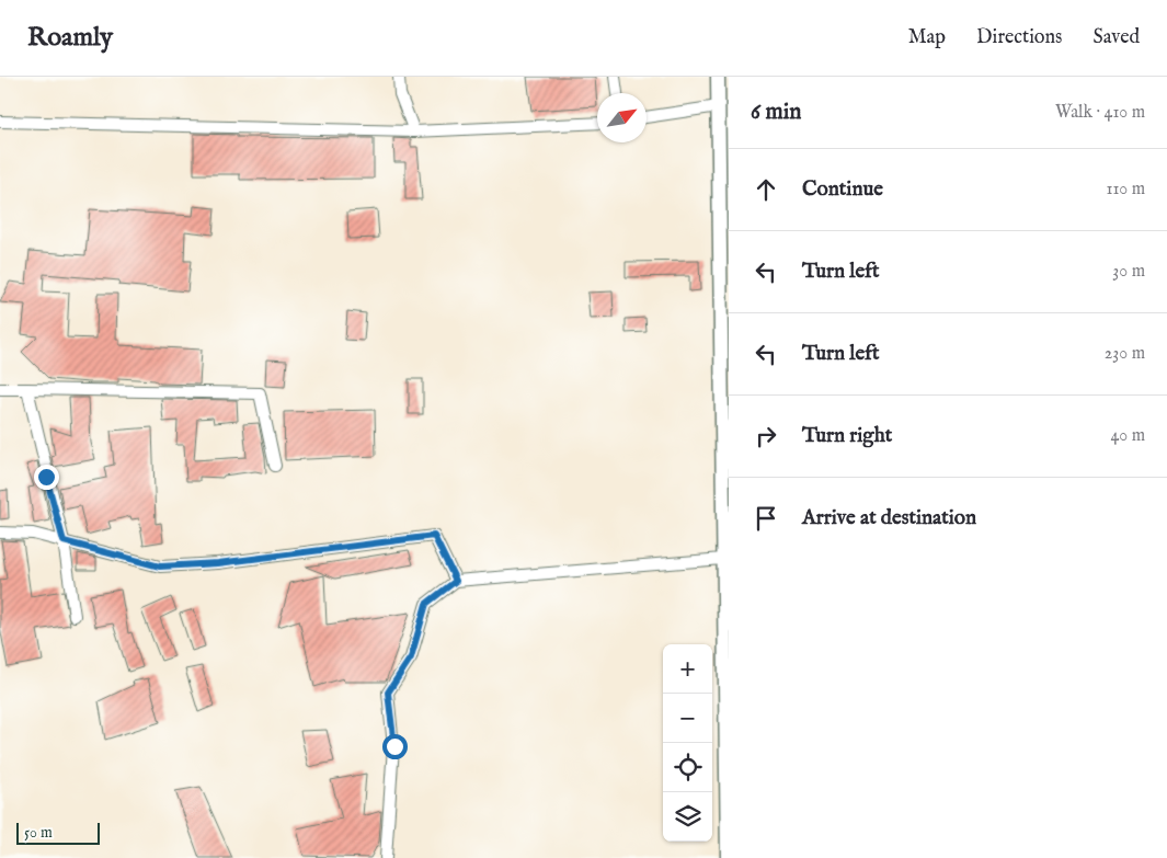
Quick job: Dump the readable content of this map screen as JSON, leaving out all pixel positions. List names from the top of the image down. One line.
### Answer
{"scale_bar":"50 m","north":"top right","page":{"header":"Roamly","nav":["Map","Directions","Saved"],"heading":["6 min","Walk · 410 m"],"list":[["Continue","110 m"],["Turn left","30 m"],["Turn left","230 m"],["Turn right","40 m"],"Arrive at destination"],"map_buttons":["+","−"],"scale":"50 m"}}
